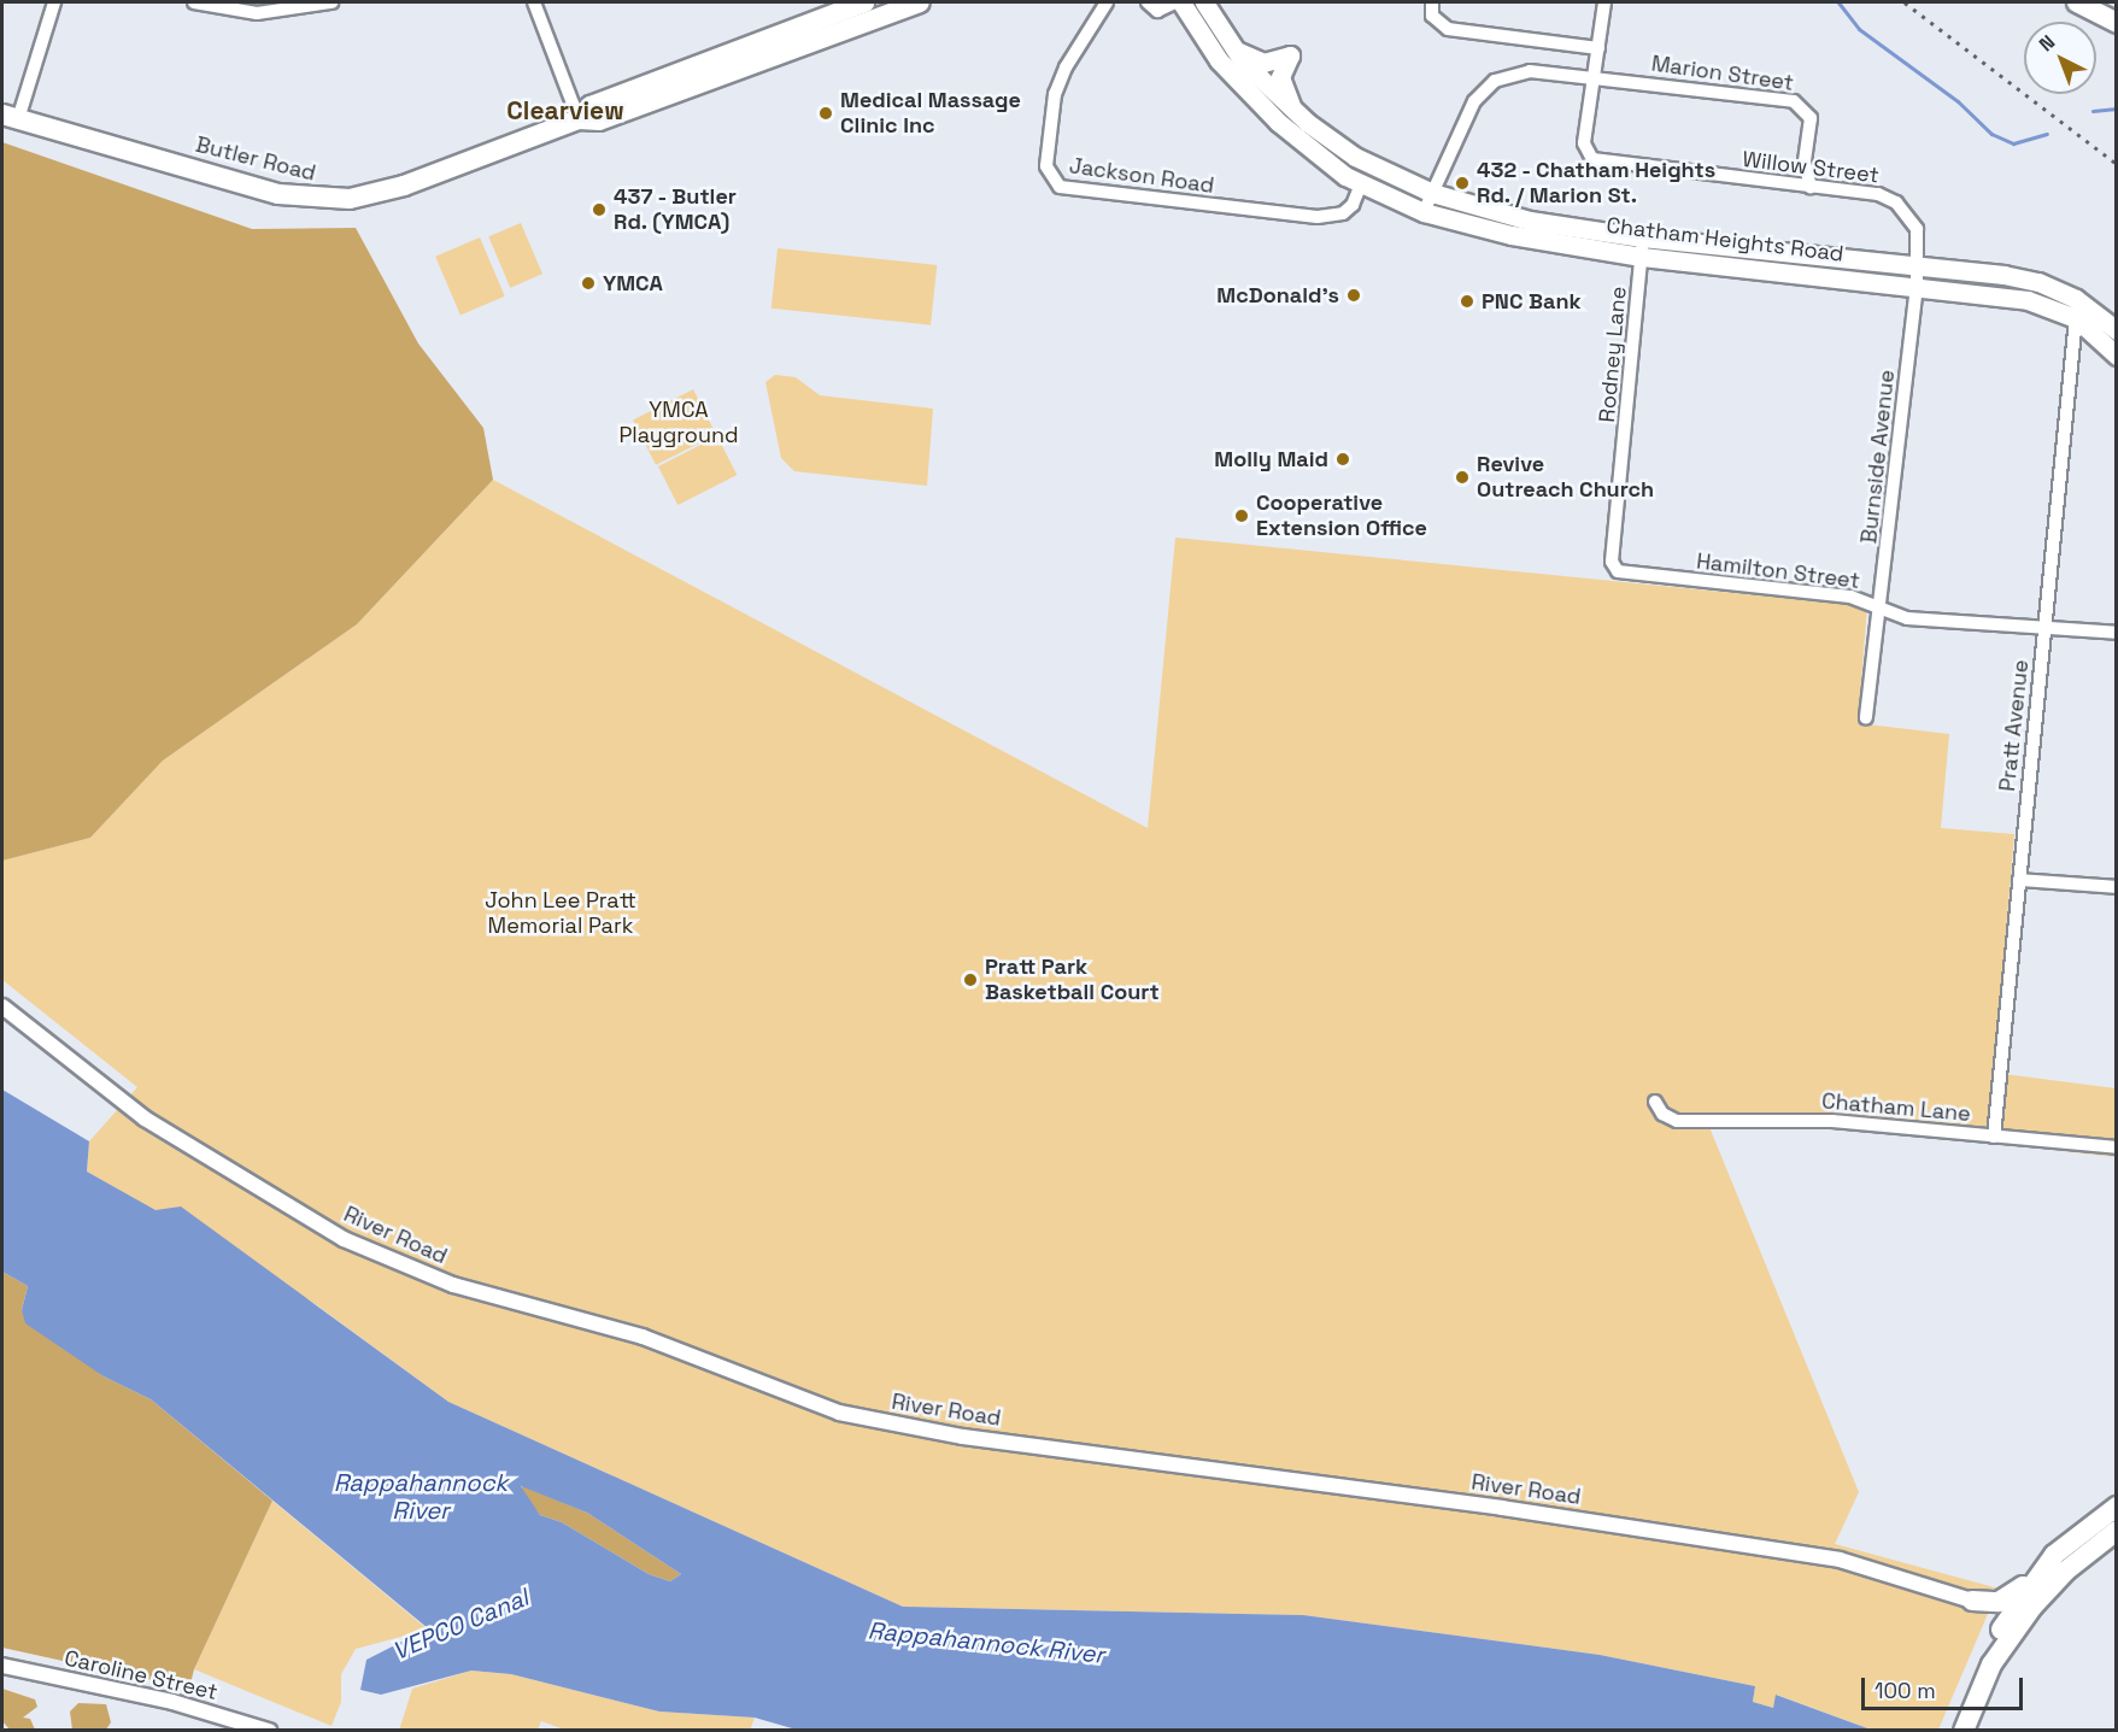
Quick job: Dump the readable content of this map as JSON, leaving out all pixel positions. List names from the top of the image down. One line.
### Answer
{"streets":{"main road":["Butler Road","Chatham Heights Road"],"street":["Marion Street","Willow Street","Jackson Road","Rodney Lane","Burnside Avenue","Hamilton Street","Pratt Avenue","Chatham Lane","River Road","Caroline Street"]},"crossings":[["Marion Street","Willow Street"],["Willow Street","Chatham Heights Road"],["Willow Street","Burnside Avenue"],["Jackson Road","Chatham Heights Road"],["Chatham Heights Road","Rodney Lane"],["Chatham Heights Road","Burnside Avenue"],["Chatham Heights Road","Pratt Avenue"],["Rodney Lane","Hamilton Street"],["Burnside Avenue","Hamilton Street"],["Hamilton Street","Pratt Avenue"],["Pratt Avenue","Chatham Lane"]],"districts":["Clearview"],"water":["Rappahannock River","VEPCO Canal"],"parks":["YMCA Playground","John Lee Pratt Memorial Park"],"places":["Medical Massage Clinic Inc","432 - Chatham Heights Rd. / Marion St.","437 - Butler Rd. (YMCA)","YMCA","McDonald's","PNC Bank","Molly Maid","Revive Outreach Church","Cooperative Extension Office","Pratt Park Basketball Court"],"scale_bar":"100 m","north":"top left"}
